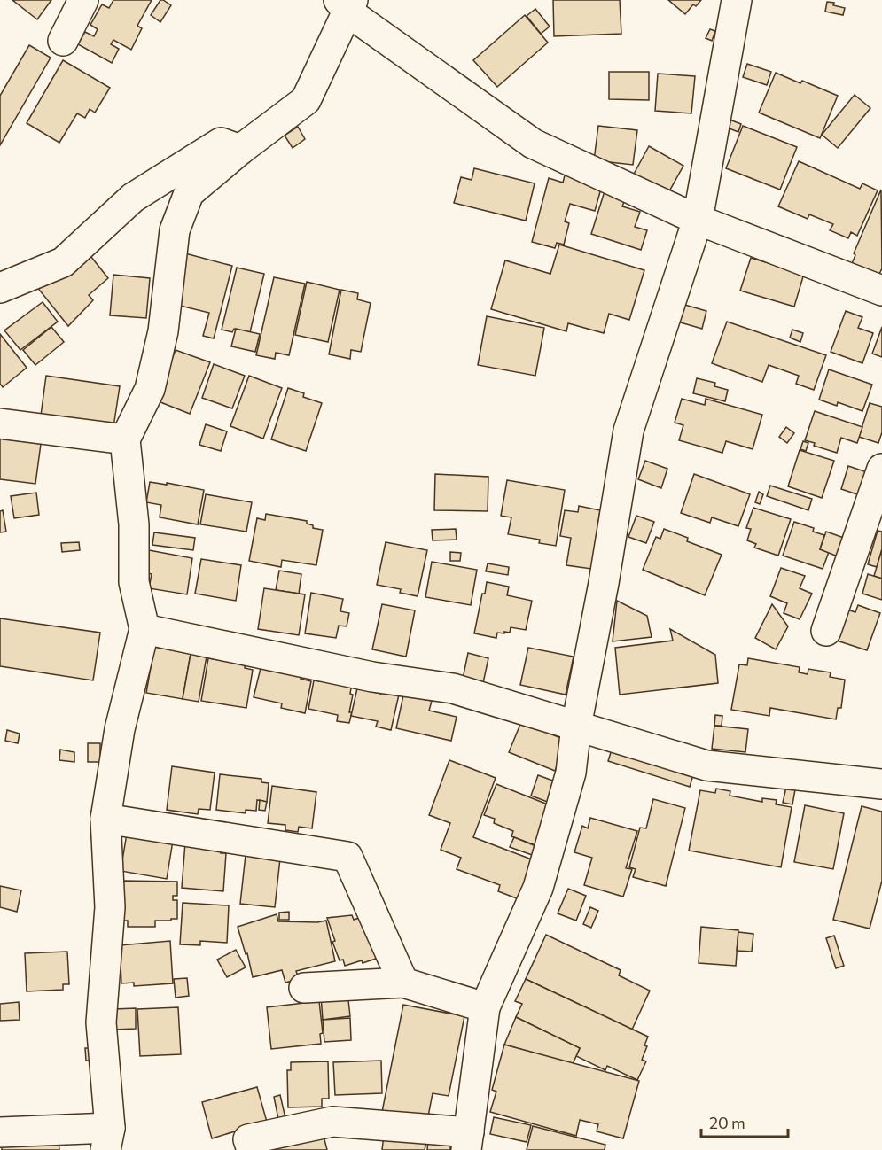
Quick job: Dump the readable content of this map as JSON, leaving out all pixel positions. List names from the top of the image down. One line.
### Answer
{"scale_bar":"20 m"}
